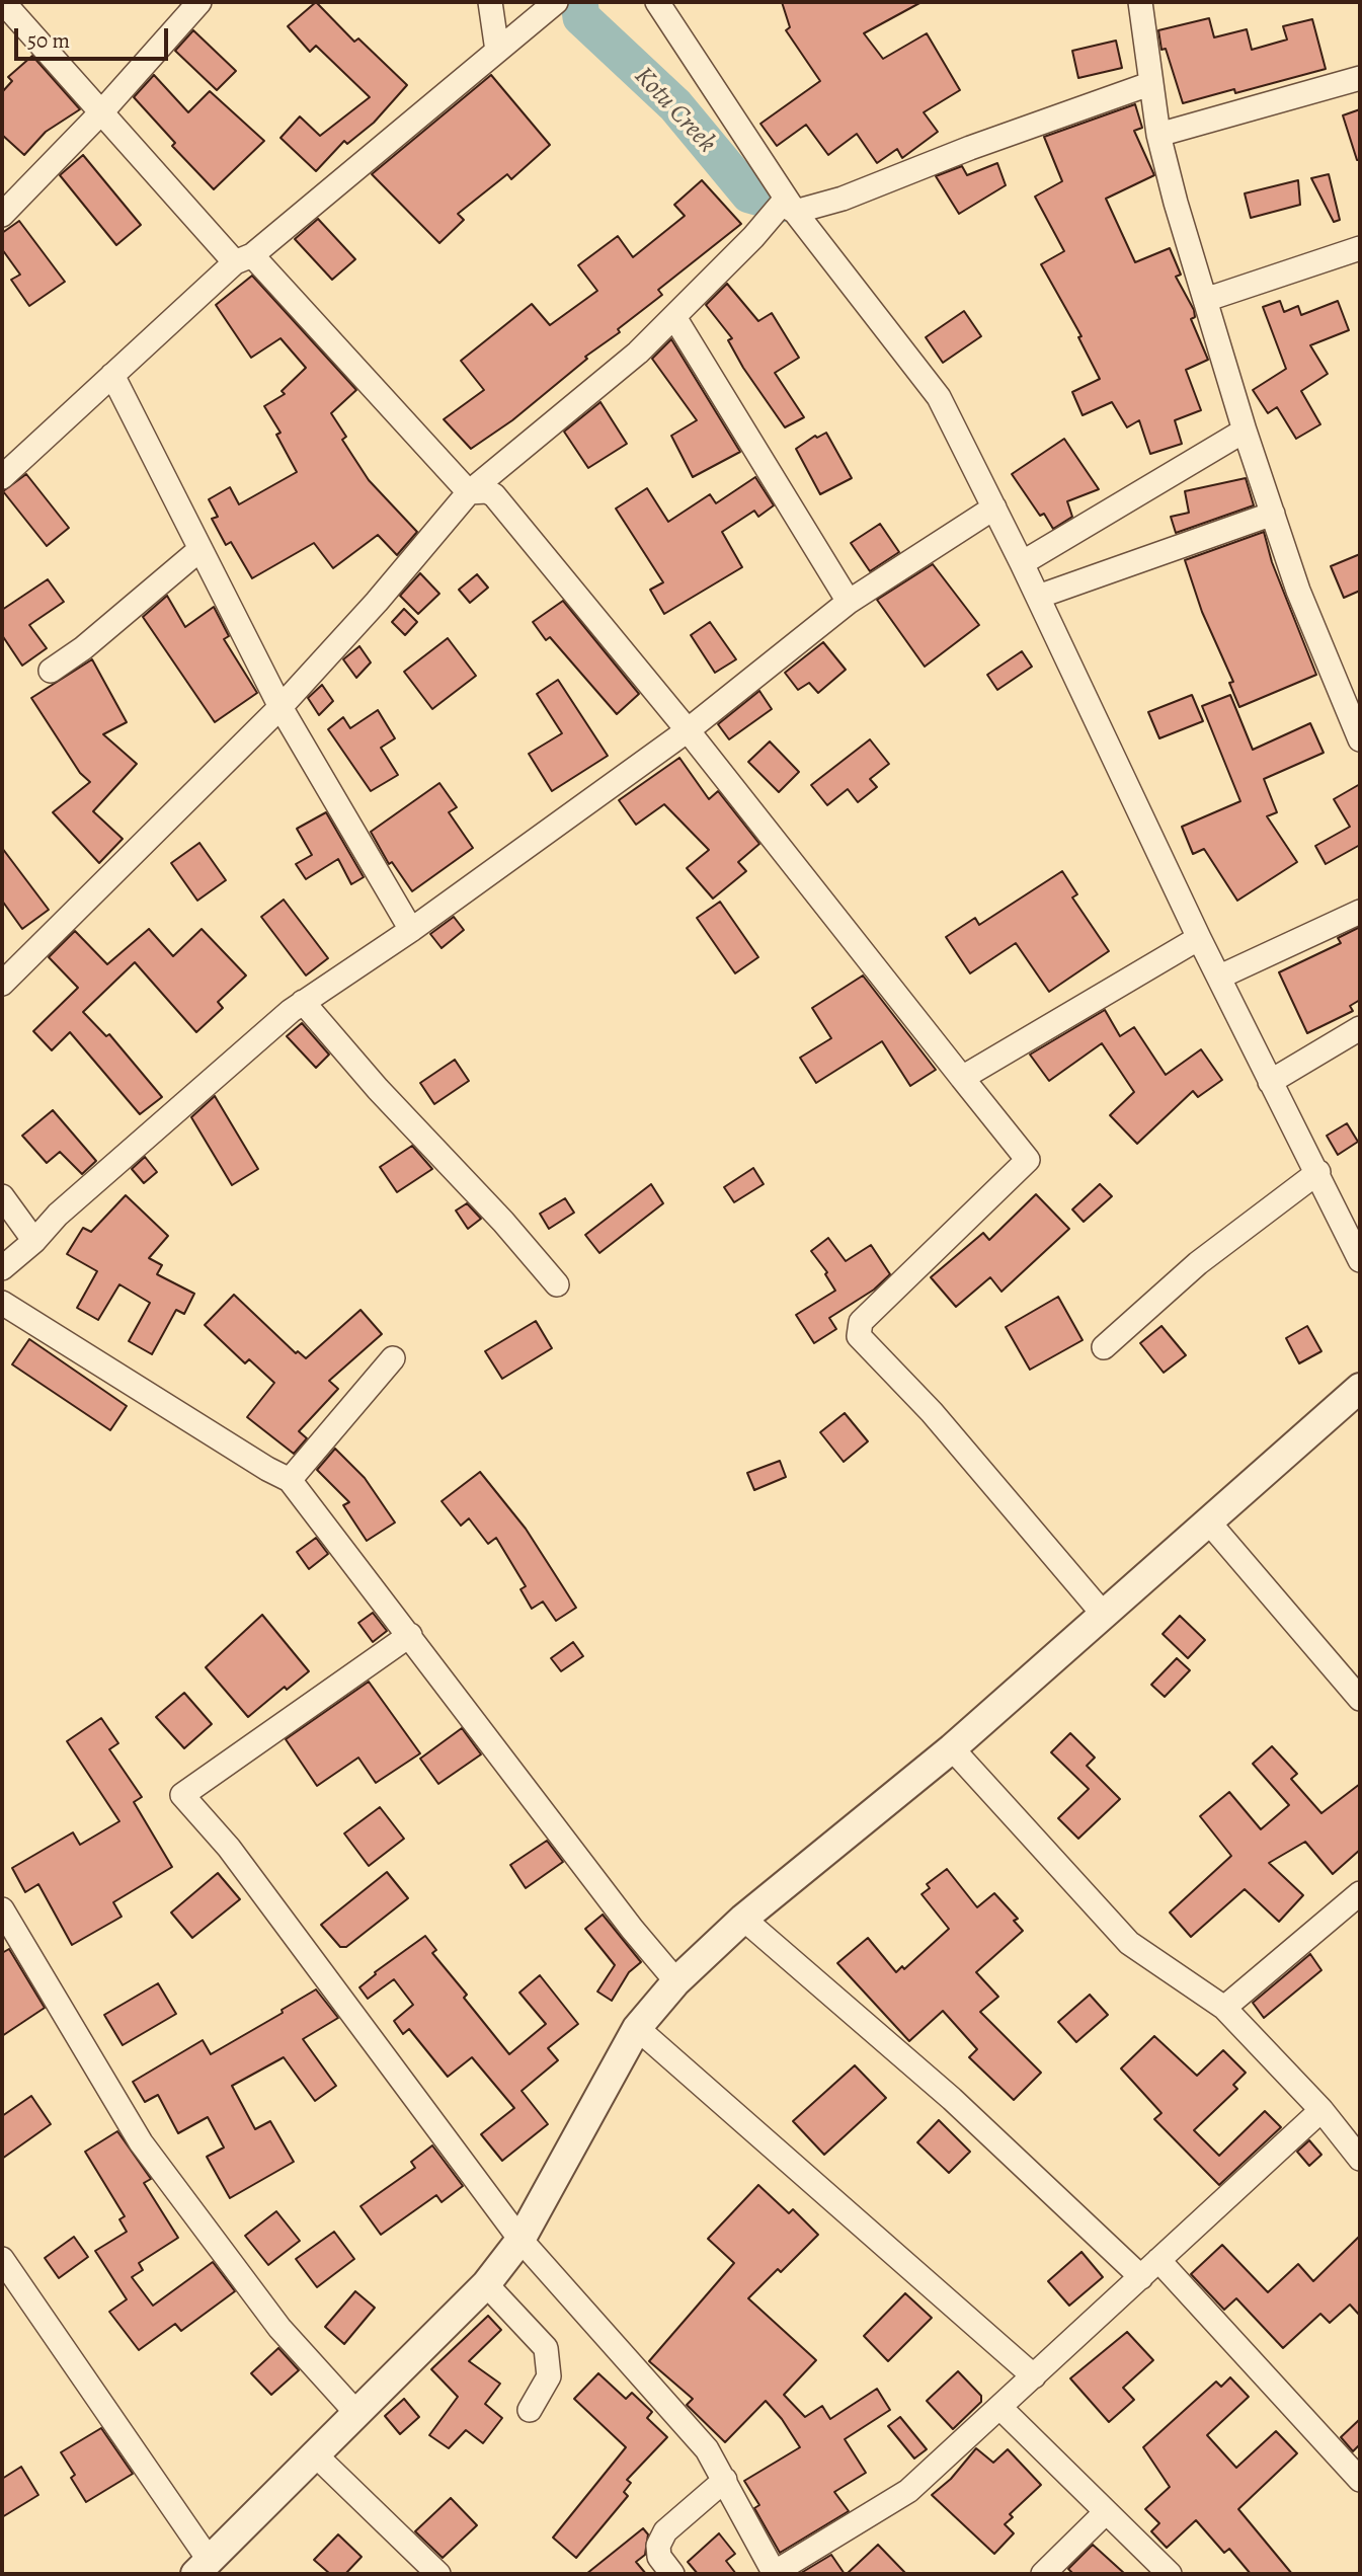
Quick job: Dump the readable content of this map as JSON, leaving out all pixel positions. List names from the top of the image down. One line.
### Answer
{"water":["Kotu Creek"],"scale_bar":"50 m"}
